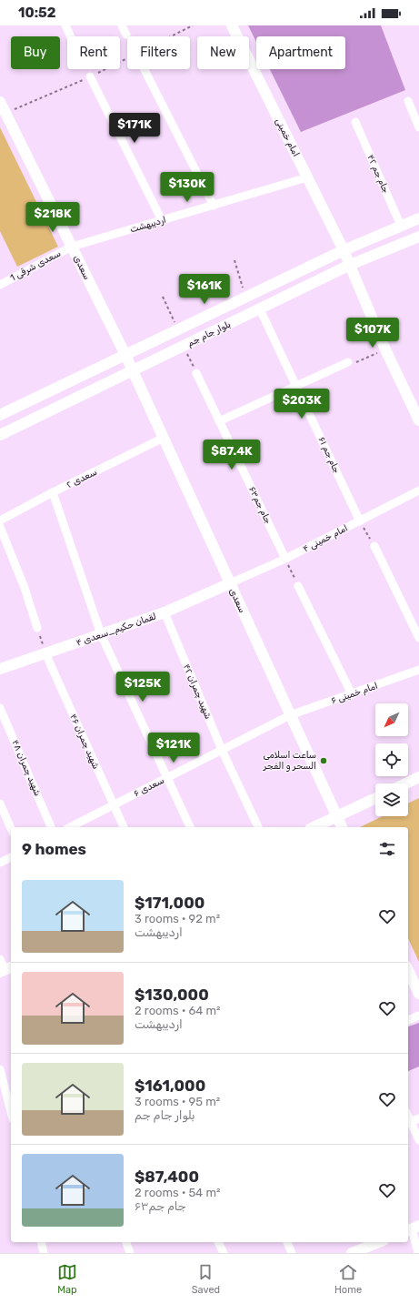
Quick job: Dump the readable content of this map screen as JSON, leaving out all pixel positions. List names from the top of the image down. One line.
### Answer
{"streets":{"main road":["امام خمینی","سعدی","بلوار جام جم","لقمان حکیم_سعدی ۴"],"street":["جام جم ۴۲","اردیبهشت","سعدی شرقی 1","جام جم ۶۱","سعدی ۲","جام جم۶۳","امام خمینی ۴","شهید چمران ۴۲","امام خمینی ۶","شهید چمران ۴۶","شهید چمران ۴۸","سعدی ۶"]},"crossings":[["امام خمینی","اردیبهشت"],["امام خمینی","بلوار جام جم"],["جام جم ۴۲","بلوار جام جم"],["اردیبهشت","سعدی شرقی 1"],["اردیبهشت","سعدی"],["سعدی شرقی 1","سعدی"],["سعدی","بلوار جام جم"],["سعدی","سعدی ۲"],["سعدی","امام خمینی ۴"],["سعدی","لقمان حکیم_سعدی ۴"],["سعدی","امام خمینی ۶"],["سعدی","سعدی ۶"],["بلوار جام جم","جام جم ۶۱"],["جام جم ۶۱","امام خمینی ۴"],["جام جم۶۳","امام خمینی ۴"],["امام خمینی ۴","لقمان حکیم_سعدی ۴"],["لقمان حکیم_سعدی ۴","شهید چمران ۴۲"],["لقمان حکیم_سعدی ۴","شهید چمران ۴۶"],["شهید چمران ۴۲","سعدی ۶"],["امام خمینی ۶","سعدی ۶"],["شهید چمران ۴۶","سعدی ۶"]],"places":["ساعت اسلامی السحر و الفجر"],"north":"bottom left","page":{"status":"10:52","chip":["Buy","Rent","Filters","New","Apartment"],"price":["$171K","$130K","$218K","$161K","$107K","$203K","$87.4K","$125K","$121K"],"heading":"9 homes","list":[{"name":"$171,000","note":"3 rooms · 92 m² · اردیبهشت"},{"name":"$130,000","note":"2 rooms · 64 m² · اردیبهشت"},{"name":"$161,000","note":"3 rooms · 95 m² · بلوار جام جم"},{"name":"$87,400","note":"2 rooms · 54 m² · جام جم۶۳"}],"tabs":["Map","Saved","Home"]}}
